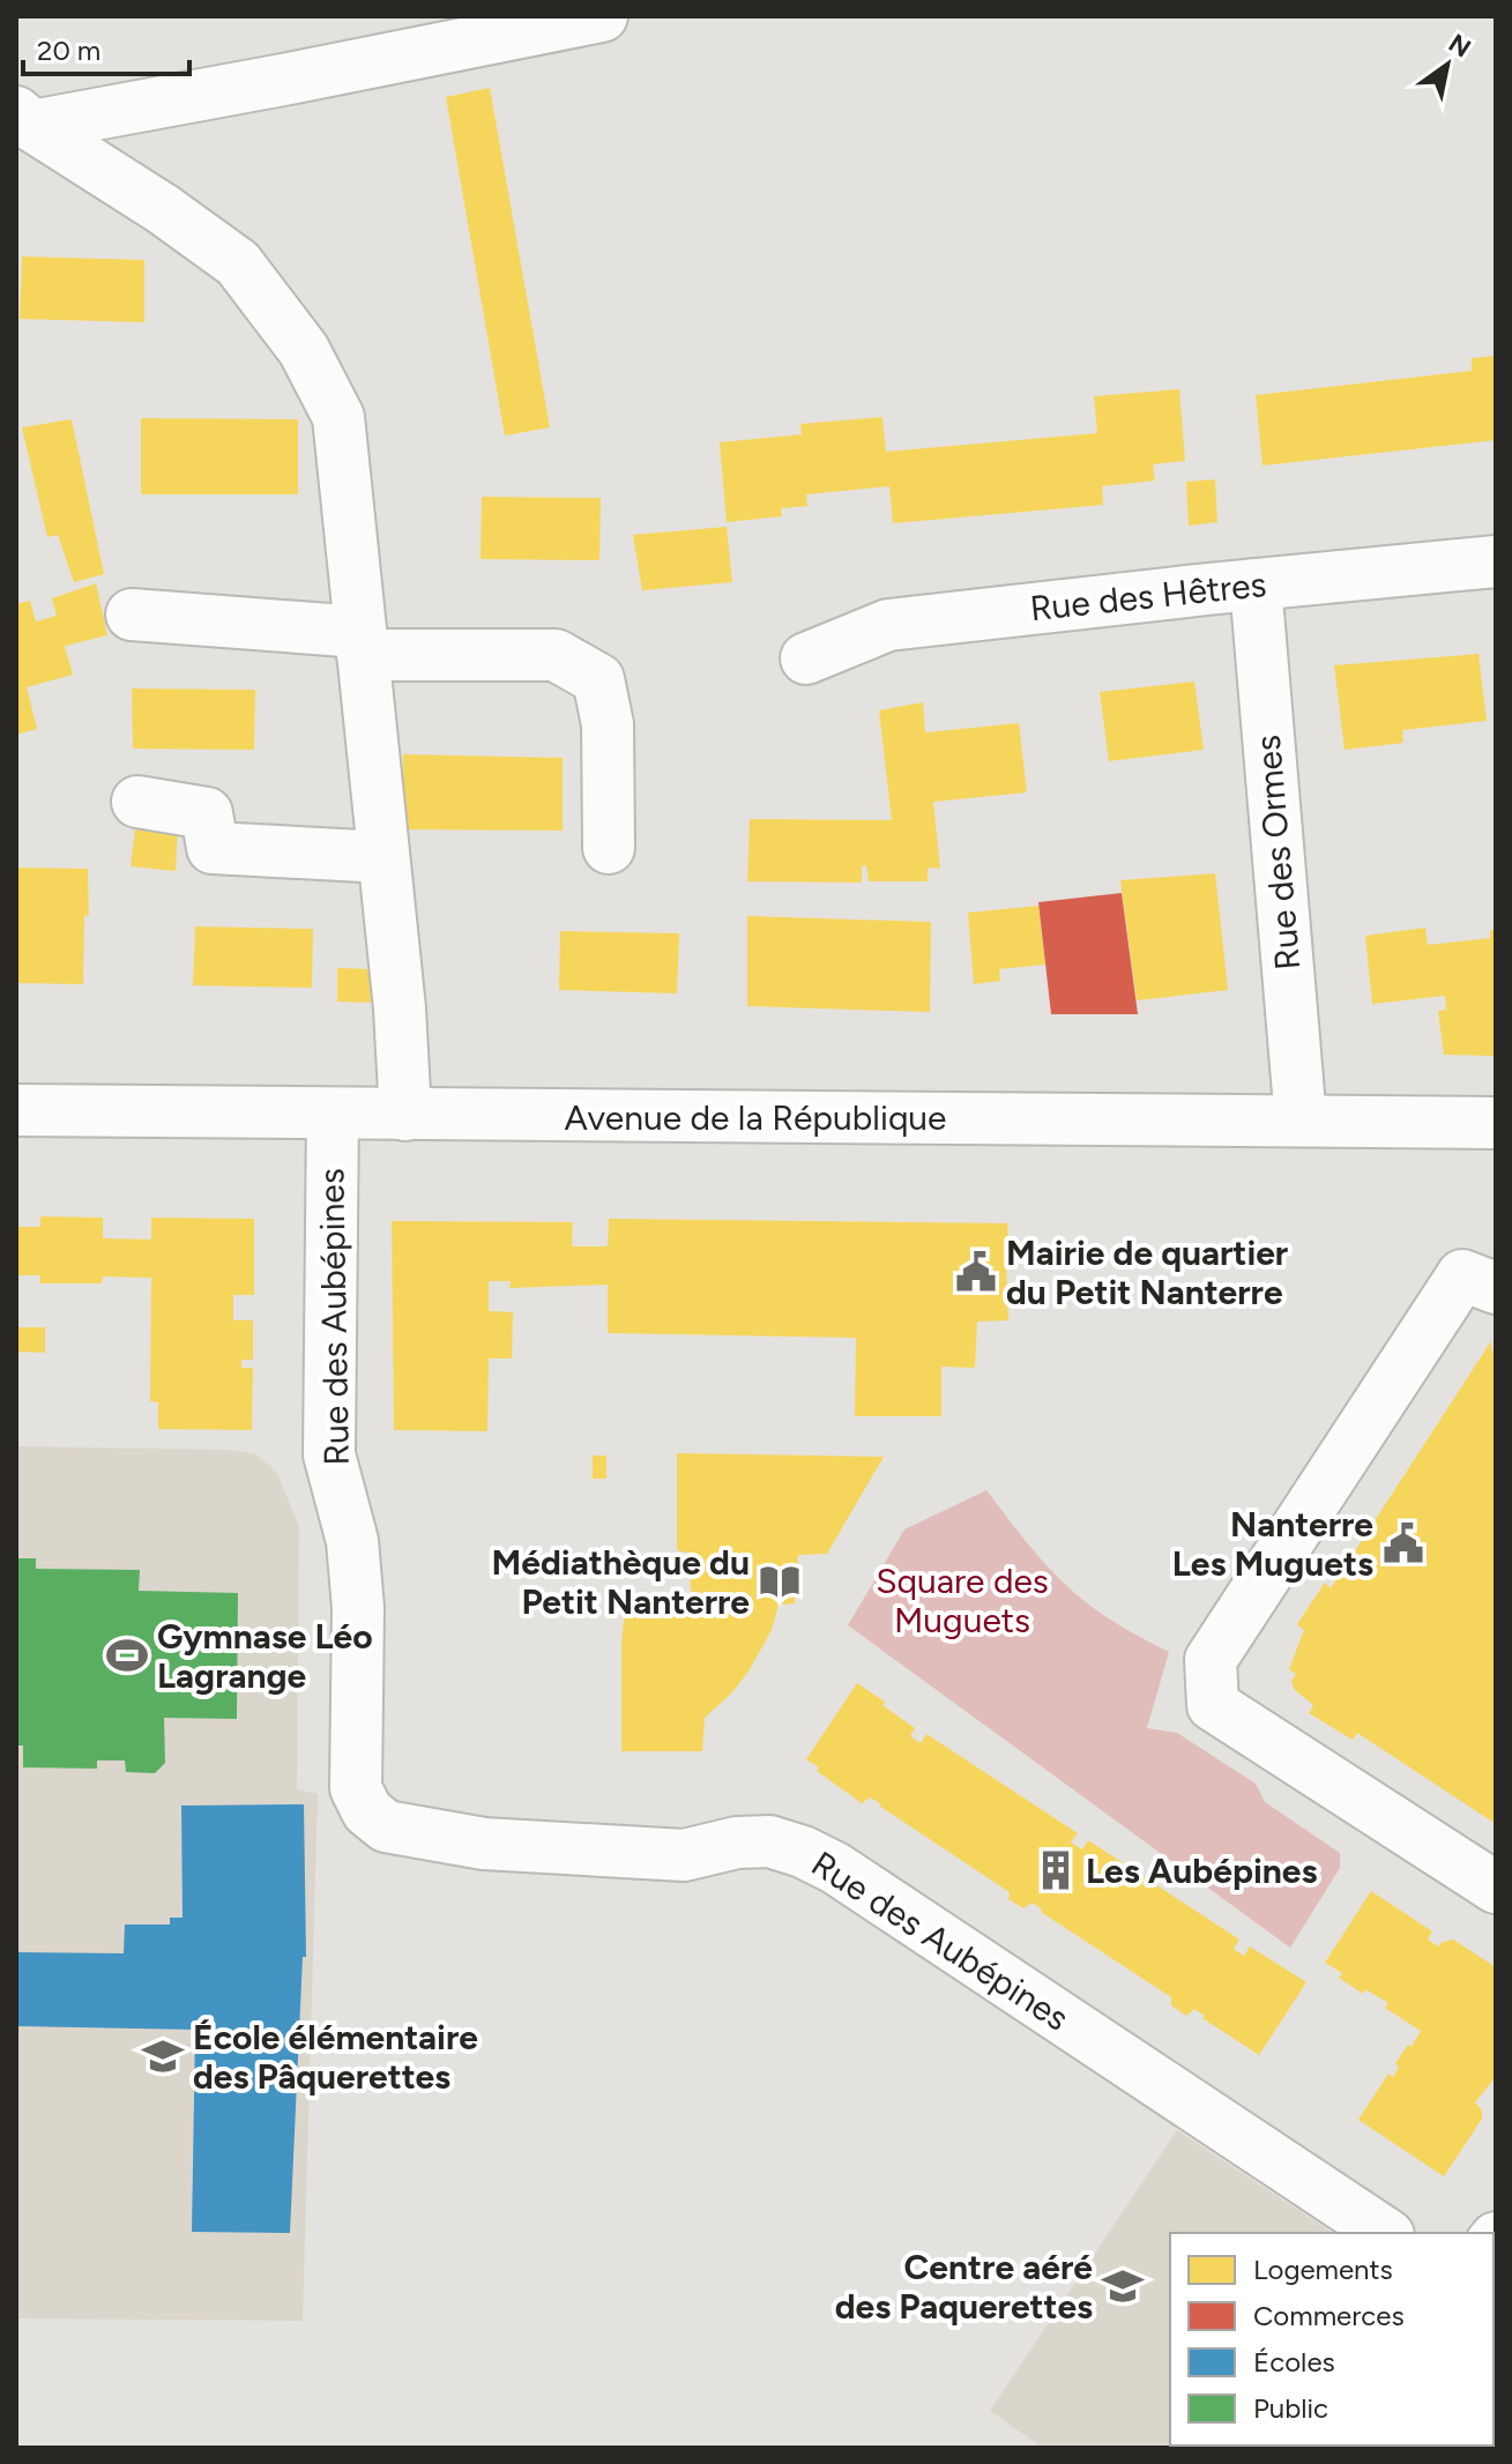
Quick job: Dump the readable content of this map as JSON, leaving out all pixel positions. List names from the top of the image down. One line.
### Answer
{"streets":{"street":["Rue des Hêtres","Rue des Ormes","Avenue de la République","Rue des Aubépines"]},"crossings":[["Rue des Hêtres","Rue des Ormes"],["Rue des Ormes","Avenue de la République"],["Avenue de la République","Rue des Aubépines"]],"parks":["Square des Muguets"],"places":{"public building":["Mairie de quartier du Petit Nanterre","Nanterre Les Muguets"],"library":["Médiathèque du Petit Nanterre"],"sports":["Gymnase Léo Lagrange"],"building":["Les Aubépines"],"school or university":["École élémentaire des Pâquerettes","Centre aéré des Paquerettes"]},"legend":["Logements","Commerces","Écoles","Public"],"scale_bar":"20 m","north":"top right"}
